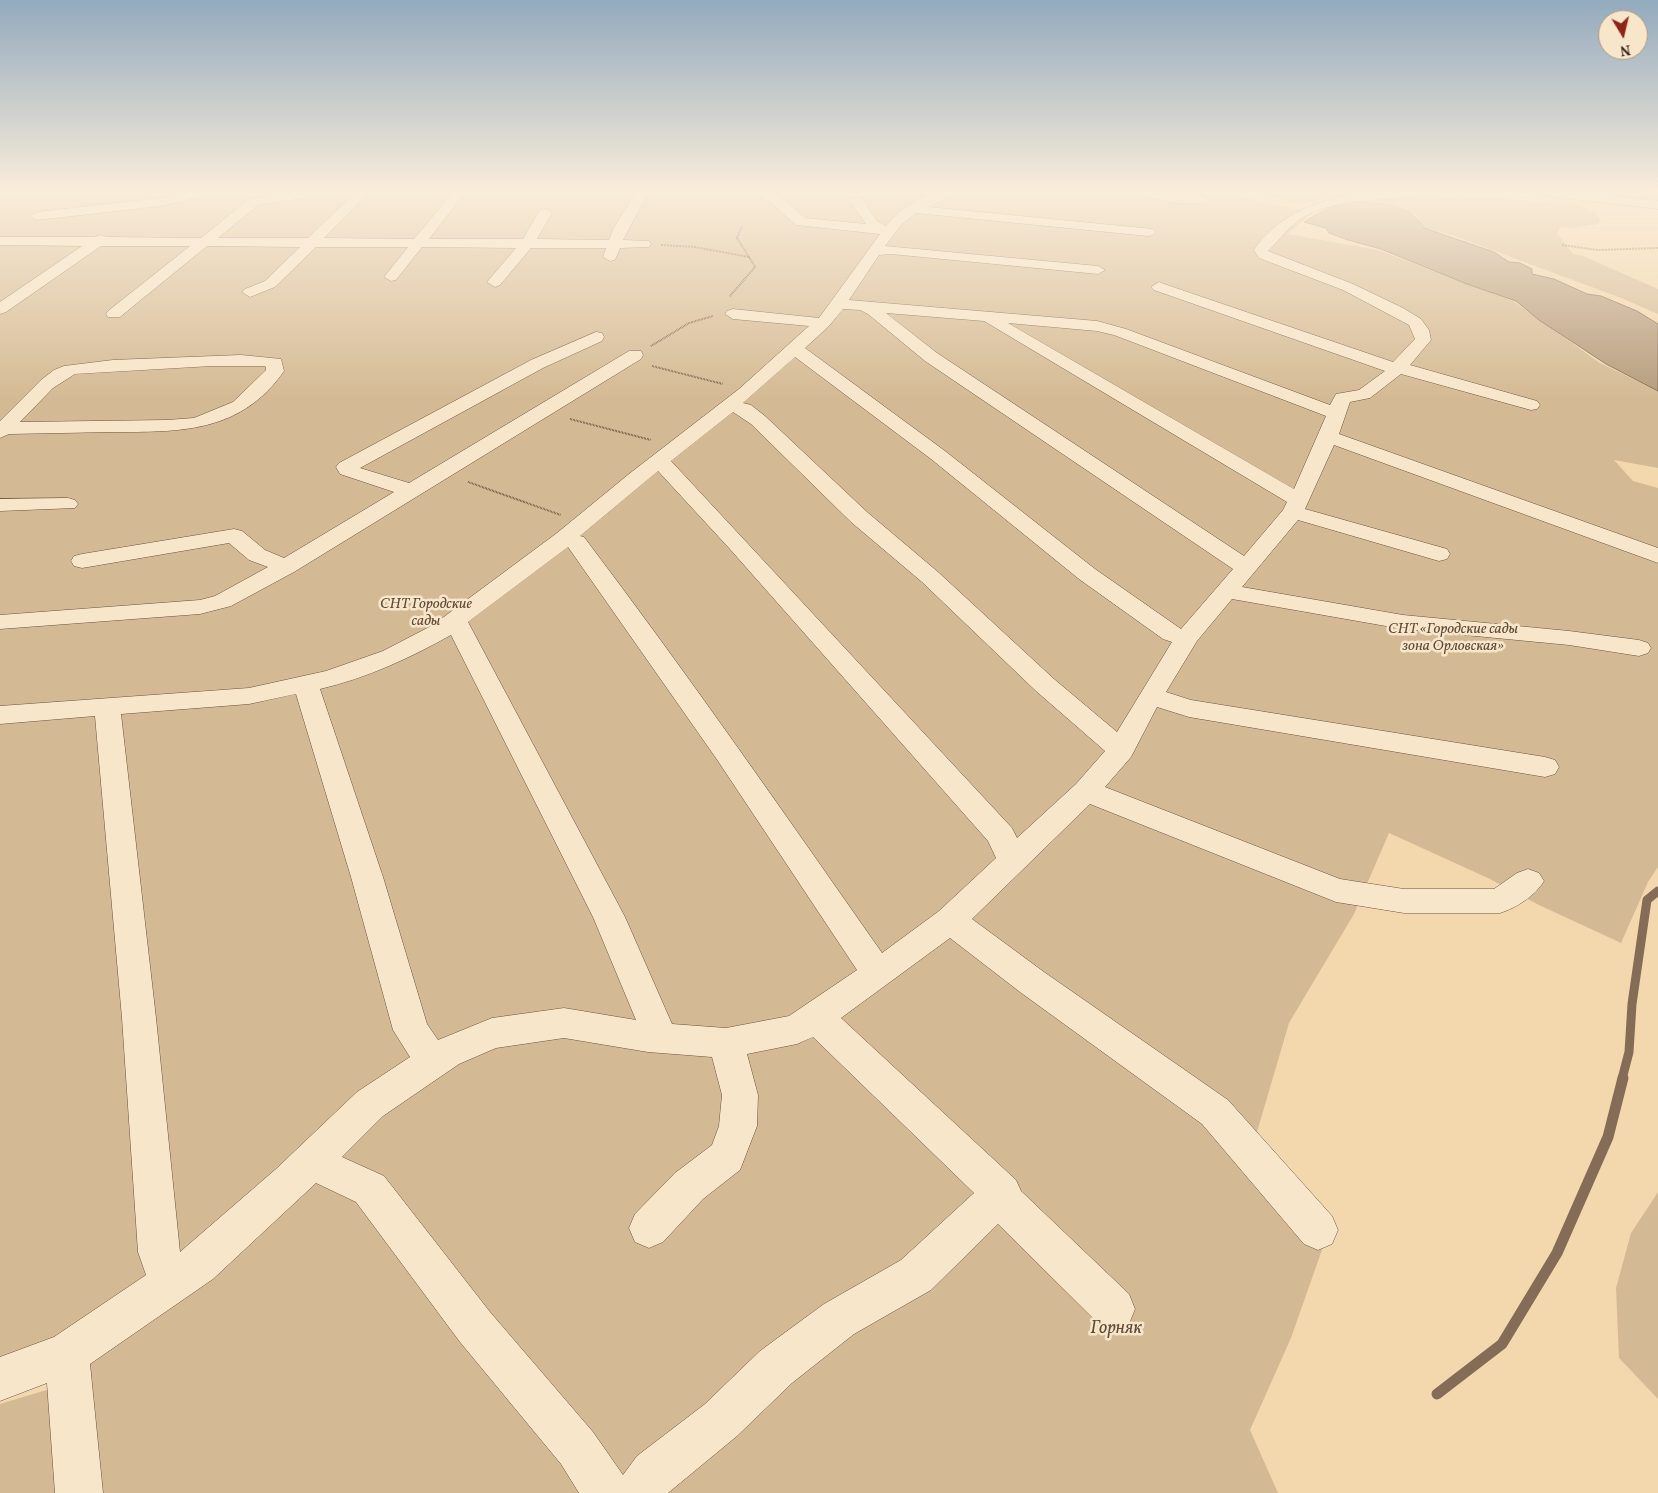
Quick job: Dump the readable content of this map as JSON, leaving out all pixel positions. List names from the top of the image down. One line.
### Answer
{"parks":["СНТ Городские сады","СНТ «Городские сады зона Орловская»","Горняк"],"north":"bottom"}
